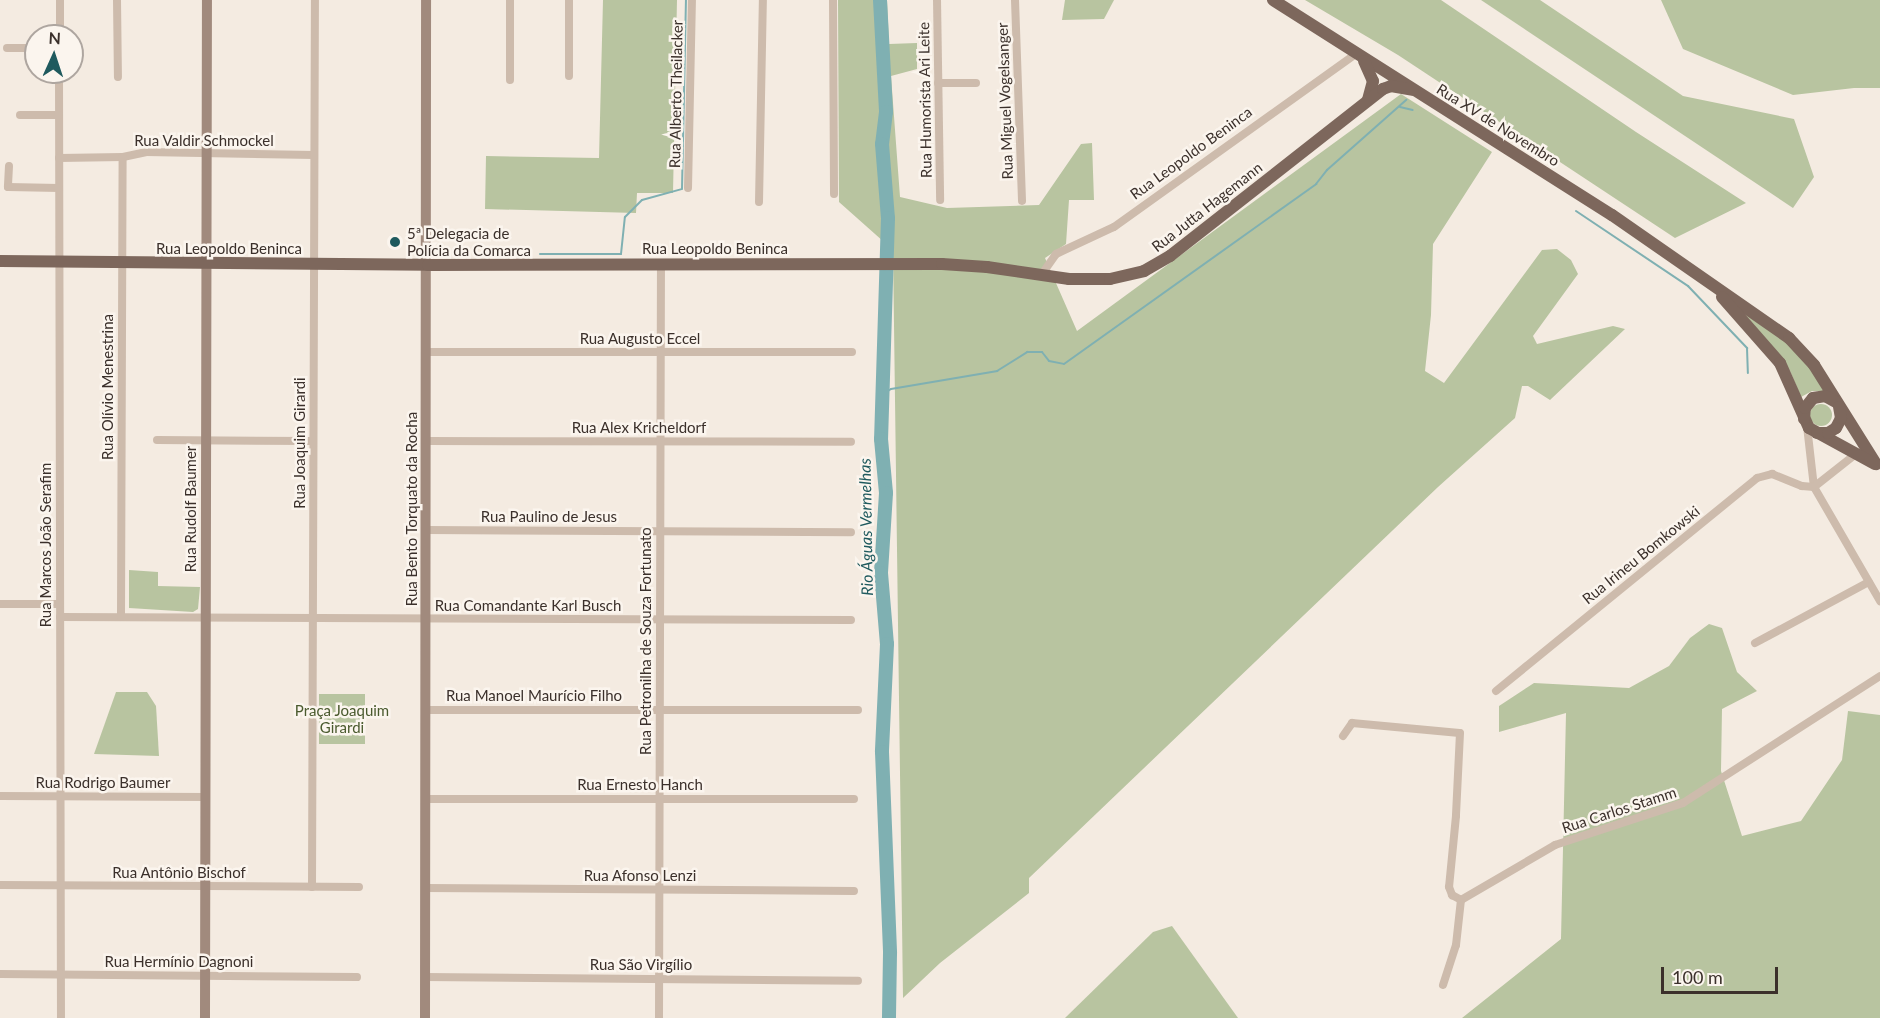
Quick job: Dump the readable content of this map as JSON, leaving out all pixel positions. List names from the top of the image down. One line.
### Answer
{"streets":{"main road":["Rua XV de Novembro","Rua Leopoldo Beninca","Rua Jutta Hagemann"],"street":["Rua Alberto Theilacker","Rua Humorista Ari Leite","Rua Miguel Vogelsanger","Rua Valdir Schmockel","Rua Augusto Eccel","Rua Olívio Menestrina","Rua Alex Kricheldorf","Rua Joaquim Girardi","Rua Rudolf Baumer","Rua Bento Torquato da Rocha","Rua Paulino de Jesus","Rua Marcos João Serafim","Rua Irineu Bomkowski","Rua Comandante Karl Busch","Rua Petronilha de Souza Fortunato","Rua Manoel Maurício Filho","Rua Rodrigo Baumer","Rua Ernesto Hanch","Rua Carlos Stamm","Rua Antônio Bischof","Rua Afonso Lenzi","Rua Hermínio Dagnoni","Rua São Virgílio"]},"crossings":[["Rua XV de Novembro","Rua Leopoldo Beninca"],["Rua XV de Novembro","Rua Jutta Hagemann"],["Rua Valdir Schmockel","Rua Olívio Menestrina"],["Rua Valdir Schmockel","Rua Joaquim Girardi"],["Rua Valdir Schmockel","Rua Rudolf Baumer"],["Rua Valdir Schmockel","Rua Marcos João Serafim"],["Rua Leopoldo Beninca","Rua Jutta Hagemann"],["Rua Leopoldo Beninca","Rua Olívio Menestrina"],["Rua Leopoldo Beninca","Rua Joaquim Girardi"],["Rua Leopoldo Beninca","Rua Rudolf Baumer"],["Rua Leopoldo Beninca","Rua Bento Torquato da Rocha"],["Rua Leopoldo Beninca","Rua Marcos João Serafim"],["Rua Leopoldo Beninca","Rua Petronilha de Souza Fortunato"],["Rua Augusto Eccel","Rua Bento Torquato da Rocha"],["Rua Augusto Eccel","Rua Petronilha de Souza Fortunato"],["Rua Olívio Menestrina","Rua Comandante Karl Busch"],["Rua Alex Kricheldorf","Rua Bento Torquato da Rocha"],["Rua Alex Kricheldorf","Rua Petronilha de Souza Fortunato"],["Rua Joaquim Girardi","Rua Comandante Karl Busch"],["Rua Joaquim Girardi","Rua Antônio Bischof"],["Rua Rudolf Baumer","Rua Comandante Karl Busch"],["Rua Rudolf Baumer","Rua Rodrigo Baumer"],["Rua Rudolf Baumer","Rua Antônio Bischof"],["Rua Rudolf Baumer","Rua Hermínio Dagnoni"],["Rua Bento Torquato da Rocha","Rua Paulino de Jesus"],["Rua Bento Torquato da Rocha","Rua Comandante Karl Busch"],["Rua Bento Torquato da Rocha","Rua Manoel Maurício Filho"],["Rua Bento Torquato da Rocha","Rua Ernesto Hanch"],["Rua Bento Torquato da Rocha","Rua Afonso Lenzi"],["Rua Bento Torquato da Rocha","Rua São Virgílio"],["Rua Paulino de Jesus","Rua Petronilha de Souza Fortunato"],["Rua Marcos João Serafim","Rua Comandante Karl Busch"],["Rua Marcos João Serafim","Rua Rodrigo Baumer"],["Rua Marcos João Serafim","Rua Antônio Bischof"],["Rua Marcos João Serafim","Rua Hermínio Dagnoni"],["Rua Comandante Karl Busch","Rua Petronilha de Souza Fortunato"],["Rua Petronilha de Souza Fortunato","Rua Manoel Maurício Filho"],["Rua Petronilha de Souza Fortunato","Rua Ernesto Hanch"],["Rua Petronilha de Souza Fortunato","Rua Afonso Lenzi"],["Rua Petronilha de Souza Fortunato","Rua São Virgílio"]],"water":["Rio Águas Vermelhas"],"parks":["Praça Joaquim Girardi"],"places":["5ª Delegacia de Polícia da Comarca"],"scale_bar":"100 m","north":"top"}
